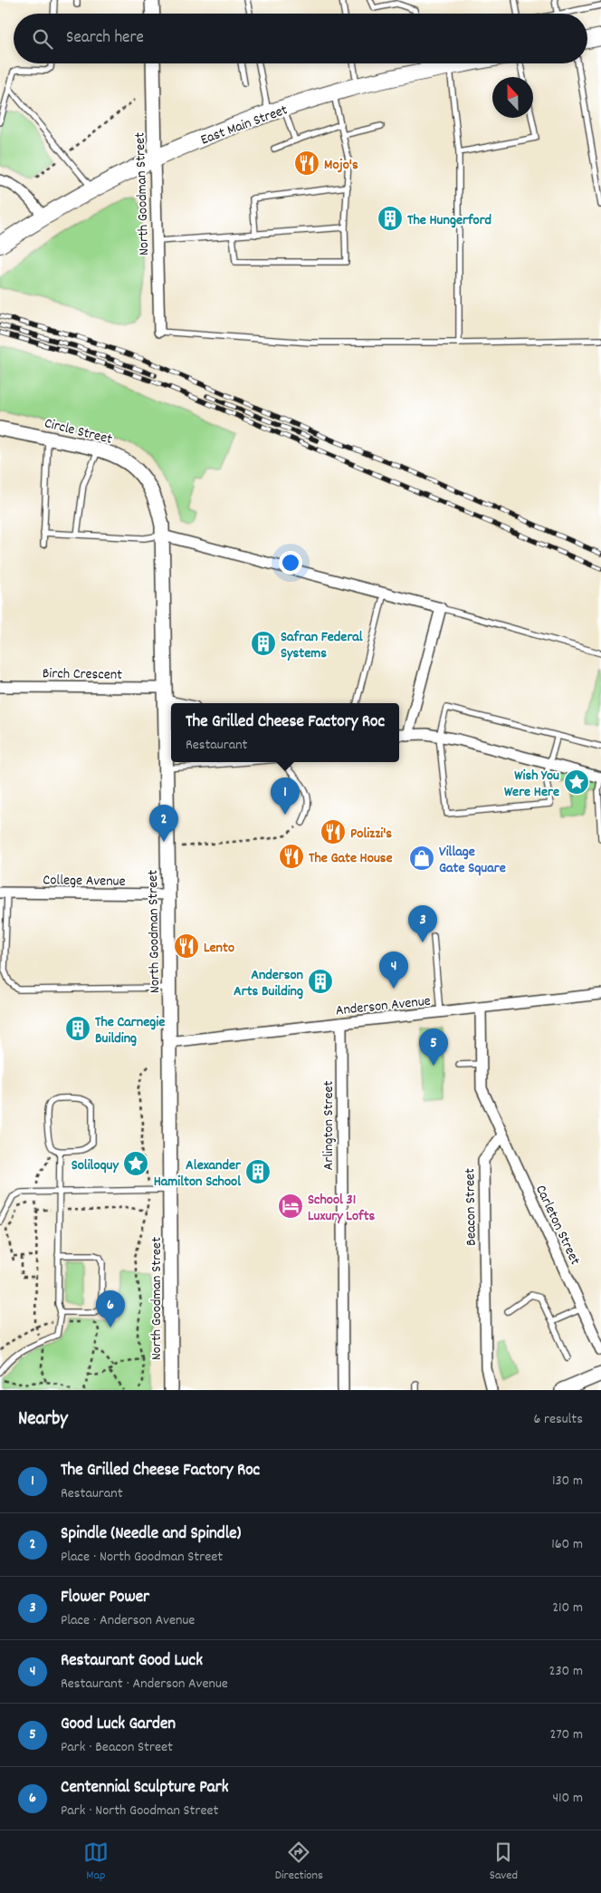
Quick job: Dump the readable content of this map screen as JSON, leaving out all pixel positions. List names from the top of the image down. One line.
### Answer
{"streets":{"main road":["East Main Street","North Goodman Street","Circle Street"],"street":["Birch Crescent","College Avenue","Anderson Avenue","Arlington Street","Beacon Street","Carleton Street"]},"crossings":[["East Main Street","North Goodman Street"],["North Goodman Street","Circle Street"],["North Goodman Street","Birch Crescent"],["North Goodman Street","College Avenue"],["North Goodman Street","Anderson Avenue"],["Anderson Avenue","Arlington Street"],["Beacon Street","Carleton Street"]],"places":{"restaurant":["Mojo's","Polizzi's","The Gate House","Lento"],"building":["The Hungerford","Safran Federal Systems","Anderson Arts Building","The Carnegie Building","Alexander Hamilton School"],"place":["Wish You Were Here","Soliloquy"],"shop":["Village Gate Square"],"hotel":["School 31 Luxury Lofts"]},"north":"top","page":{"search":"Search here","popup":["The Grilled Cheese Factory Roc","Restaurant"],"pins":["1","2","3","4","5","6"],"heading":["Nearby","6 results"],"list":[{"mark":"1","name":"The Grilled Cheese Factory Roc","note":"Restaurant","value":"130 m"},{"mark":"2","name":"Spindle (Needle and Spindle)","note":"Place · North Goodman Street","value":"160 m"},{"mark":"3","name":"Flower Power","note":"Place · Anderson Avenue","value":"210 m"},{"mark":"4","name":"Restaurant Good Luck","note":"Restaurant · Anderson Avenue","value":"230 m"},{"mark":"5","name":"Good Luck Garden","note":"Park · Beacon Street","value":"270 m"},{"mark":"6","name":"Centennial Sculpture Park","note":"Park · North Goodman Street","value":"410 m"}],"nav":["Map","Directions","Saved"]}}
